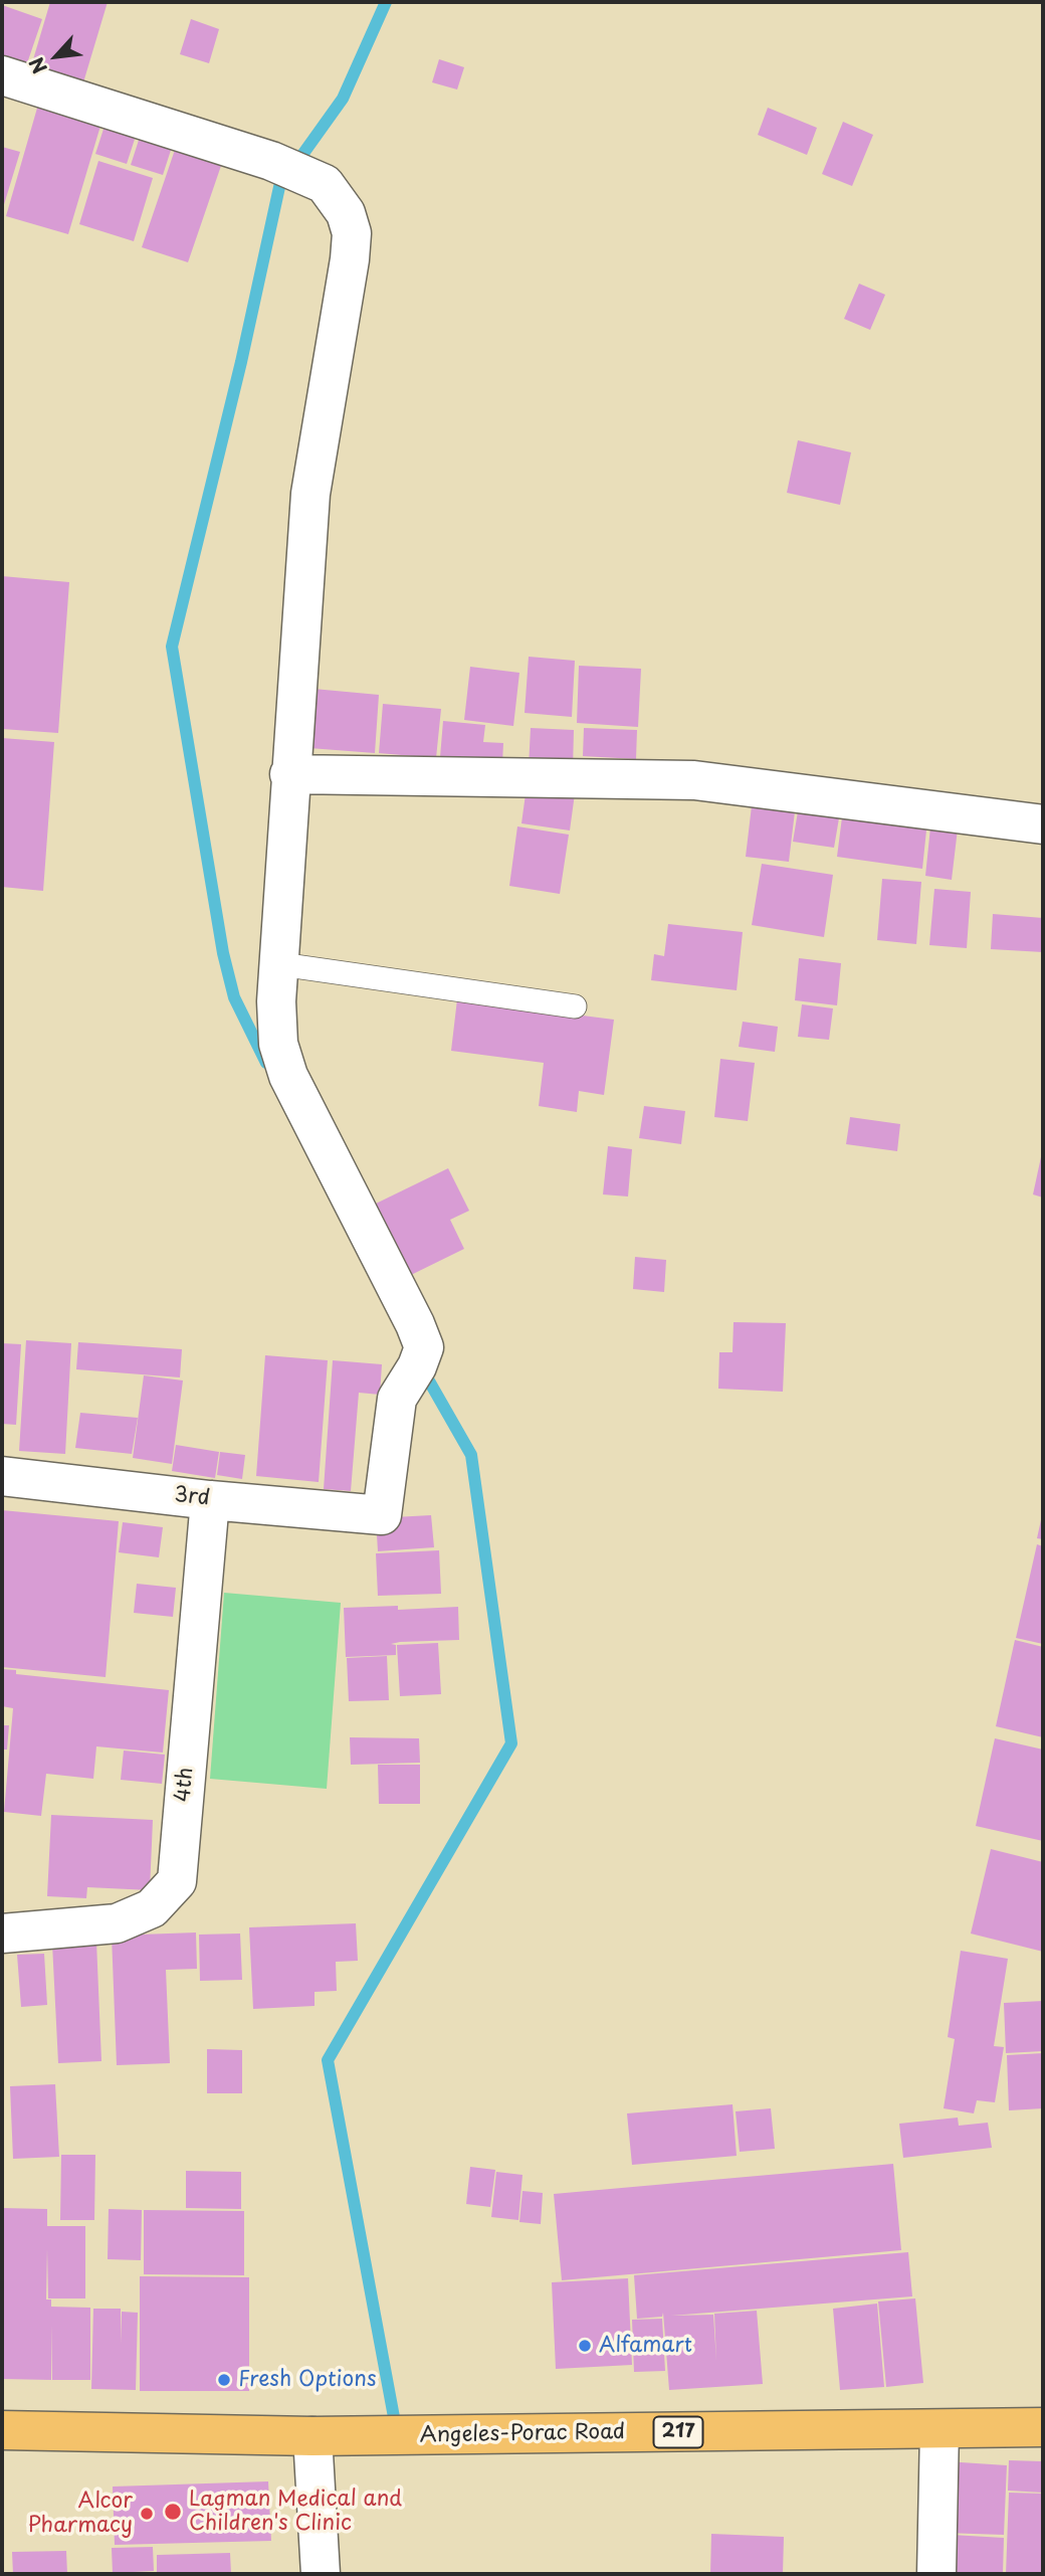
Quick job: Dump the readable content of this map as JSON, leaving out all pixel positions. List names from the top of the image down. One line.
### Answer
{"streets":{"main road":["217","Angeles-Porac Road"],"street":["3rd","4th"]},"crossings":[["3rd","4th"]],"places":["Alfamart","Fresh Options","Lagman Medical and Children's Clinic","Alcor Pharmacy"],"north":"bottom left"}
